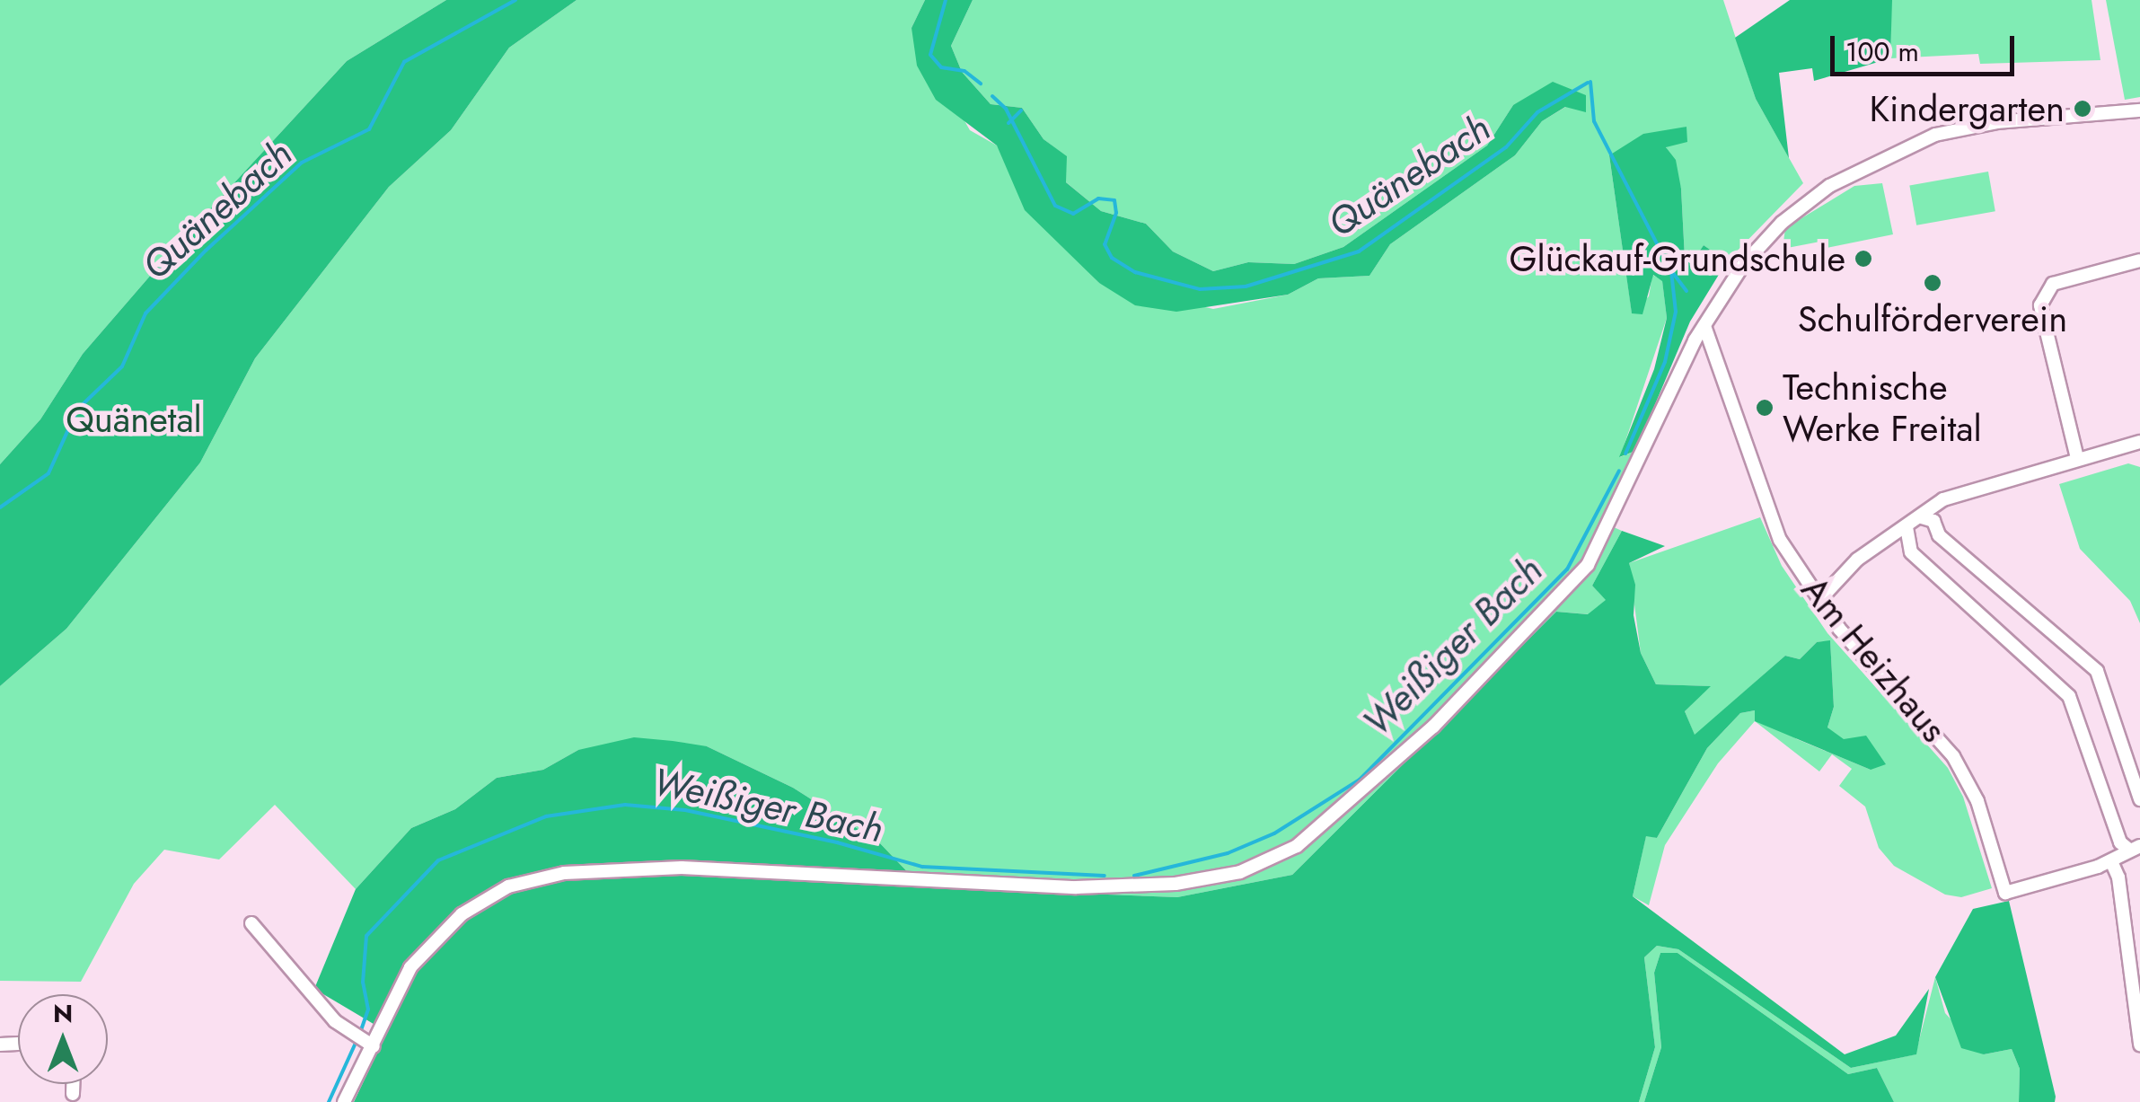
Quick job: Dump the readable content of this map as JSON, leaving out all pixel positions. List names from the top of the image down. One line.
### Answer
{"streets":{"street":["Am Heizhaus"]},"water":["Quänebach","Weißiger Bach"],"parks":["Quänetal"],"places":["Kindergarten","Glückauf-Grundschule","Schulförderverein","Technische Werke Freital"],"scale_bar":"100 m","north":"top"}
